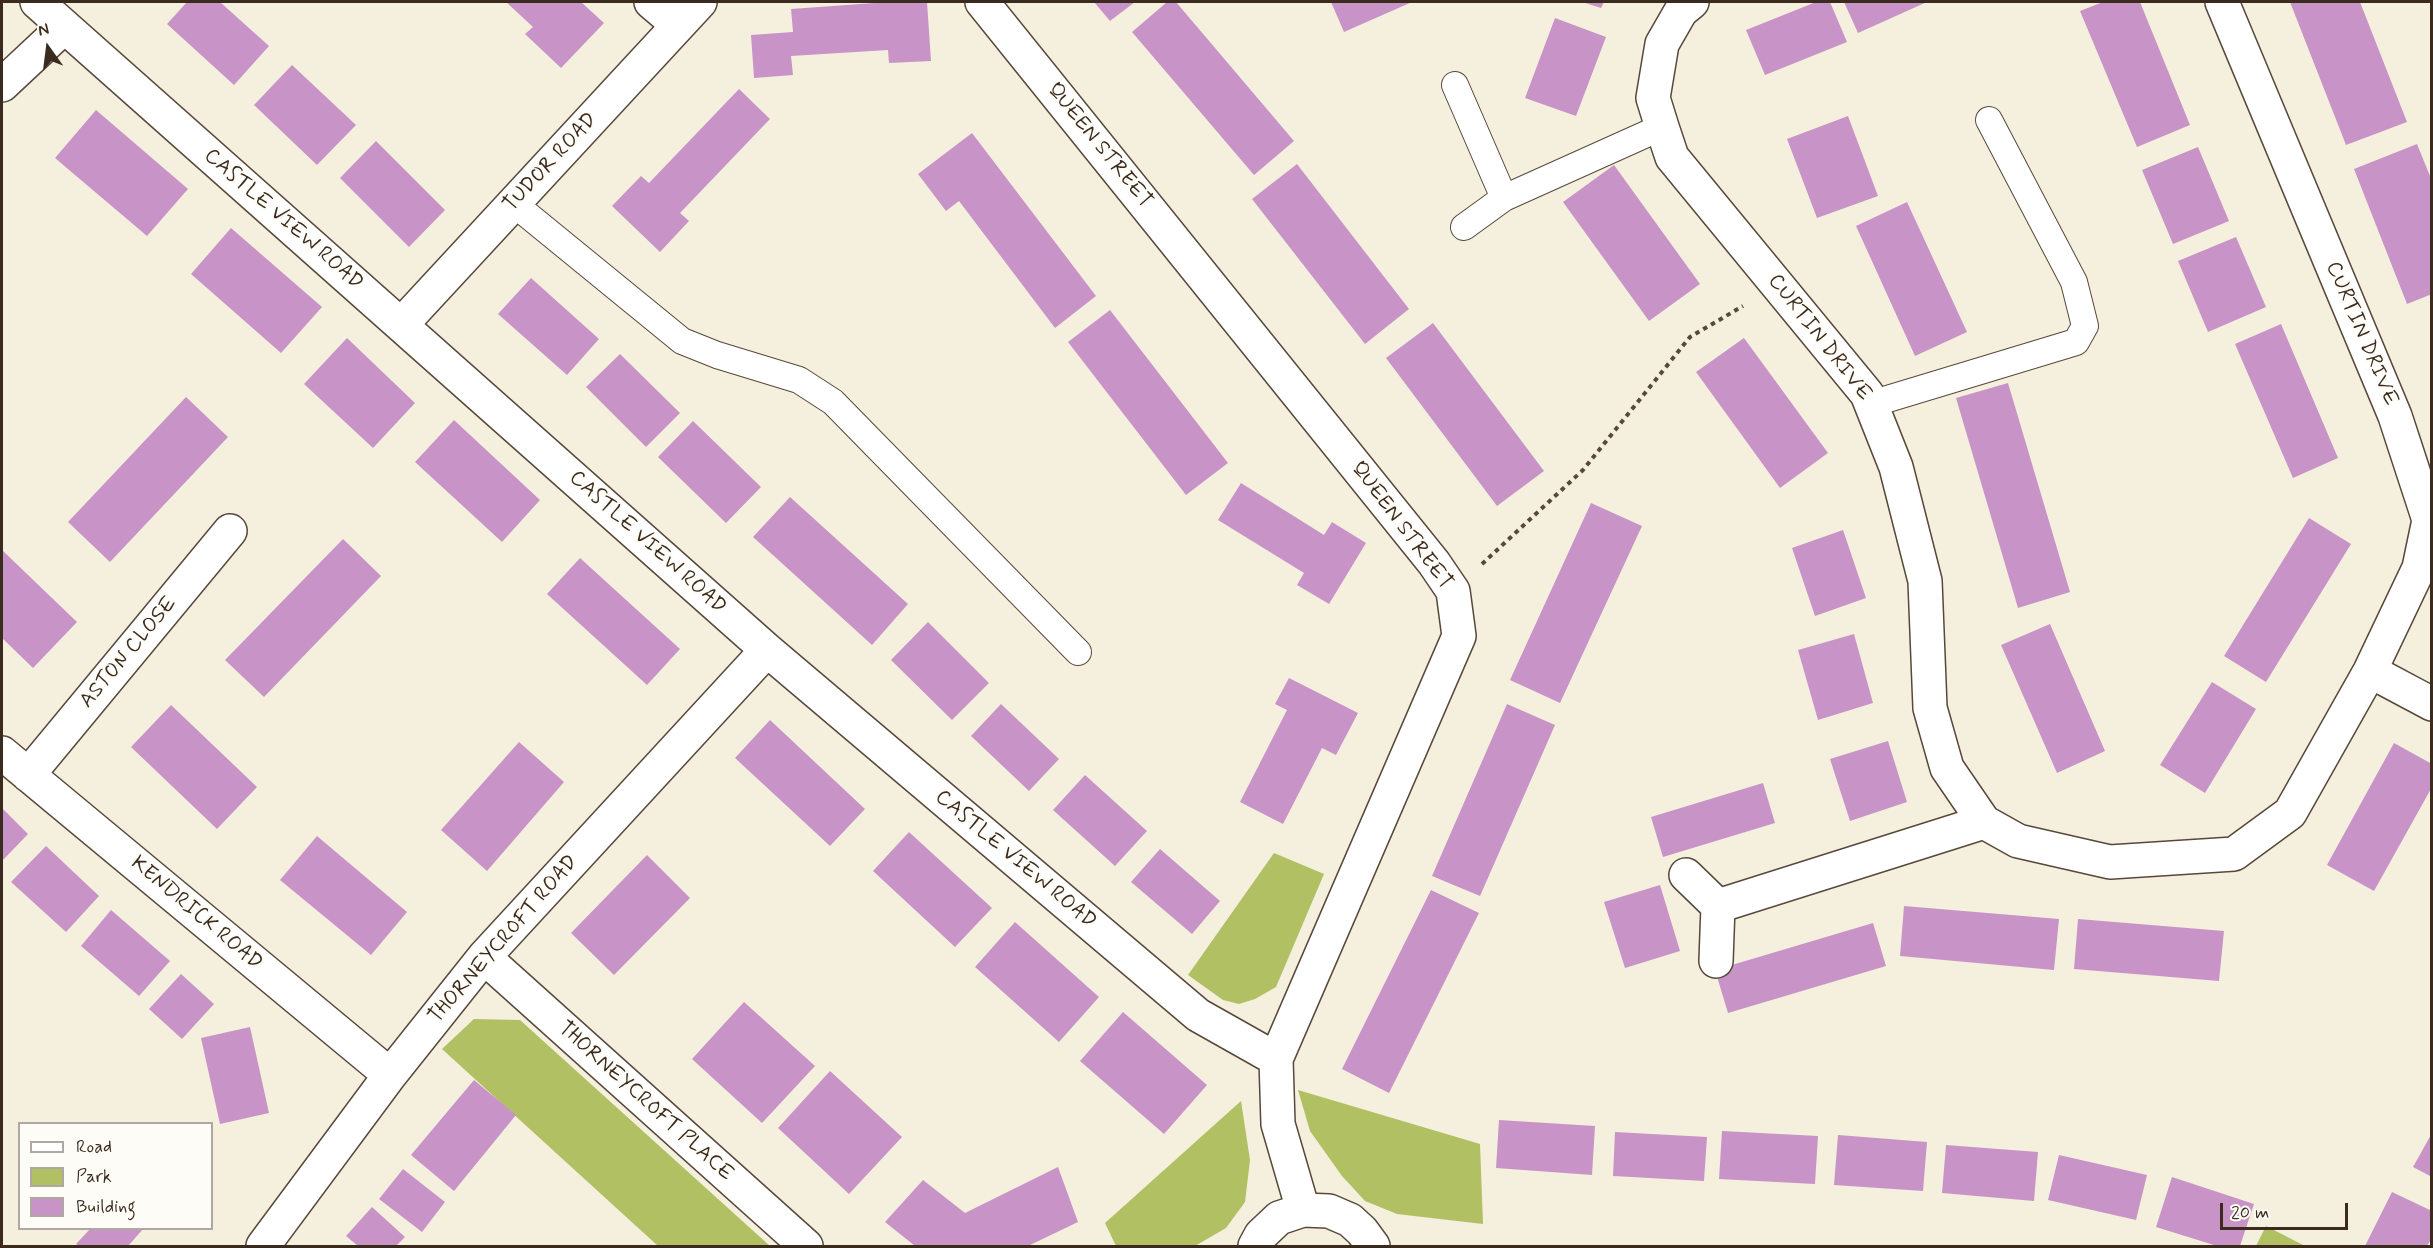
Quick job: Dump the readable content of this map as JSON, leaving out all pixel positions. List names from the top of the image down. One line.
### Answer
{"streets":{"street":["QUEEN STREET","TUDOR ROAD","CASTLE VIEW ROAD","CURTIN DRIVE","ASTON CLOSE","KENDRICK ROAD","THORNEYCROFT ROAD","THORNEYCROFT PLACE"]},"crossings":[["QUEEN STREET","CASTLE VIEW ROAD"],["TUDOR ROAD","CASTLE VIEW ROAD"],["CASTLE VIEW ROAD","THORNEYCROFT ROAD"],["ASTON CLOSE","KENDRICK ROAD"],["KENDRICK ROAD","THORNEYCROFT ROAD"],["THORNEYCROFT ROAD","THORNEYCROFT PLACE"]],"legend":["Road","Park","Building"],"scale_bar":"20 m","north":"top"}
